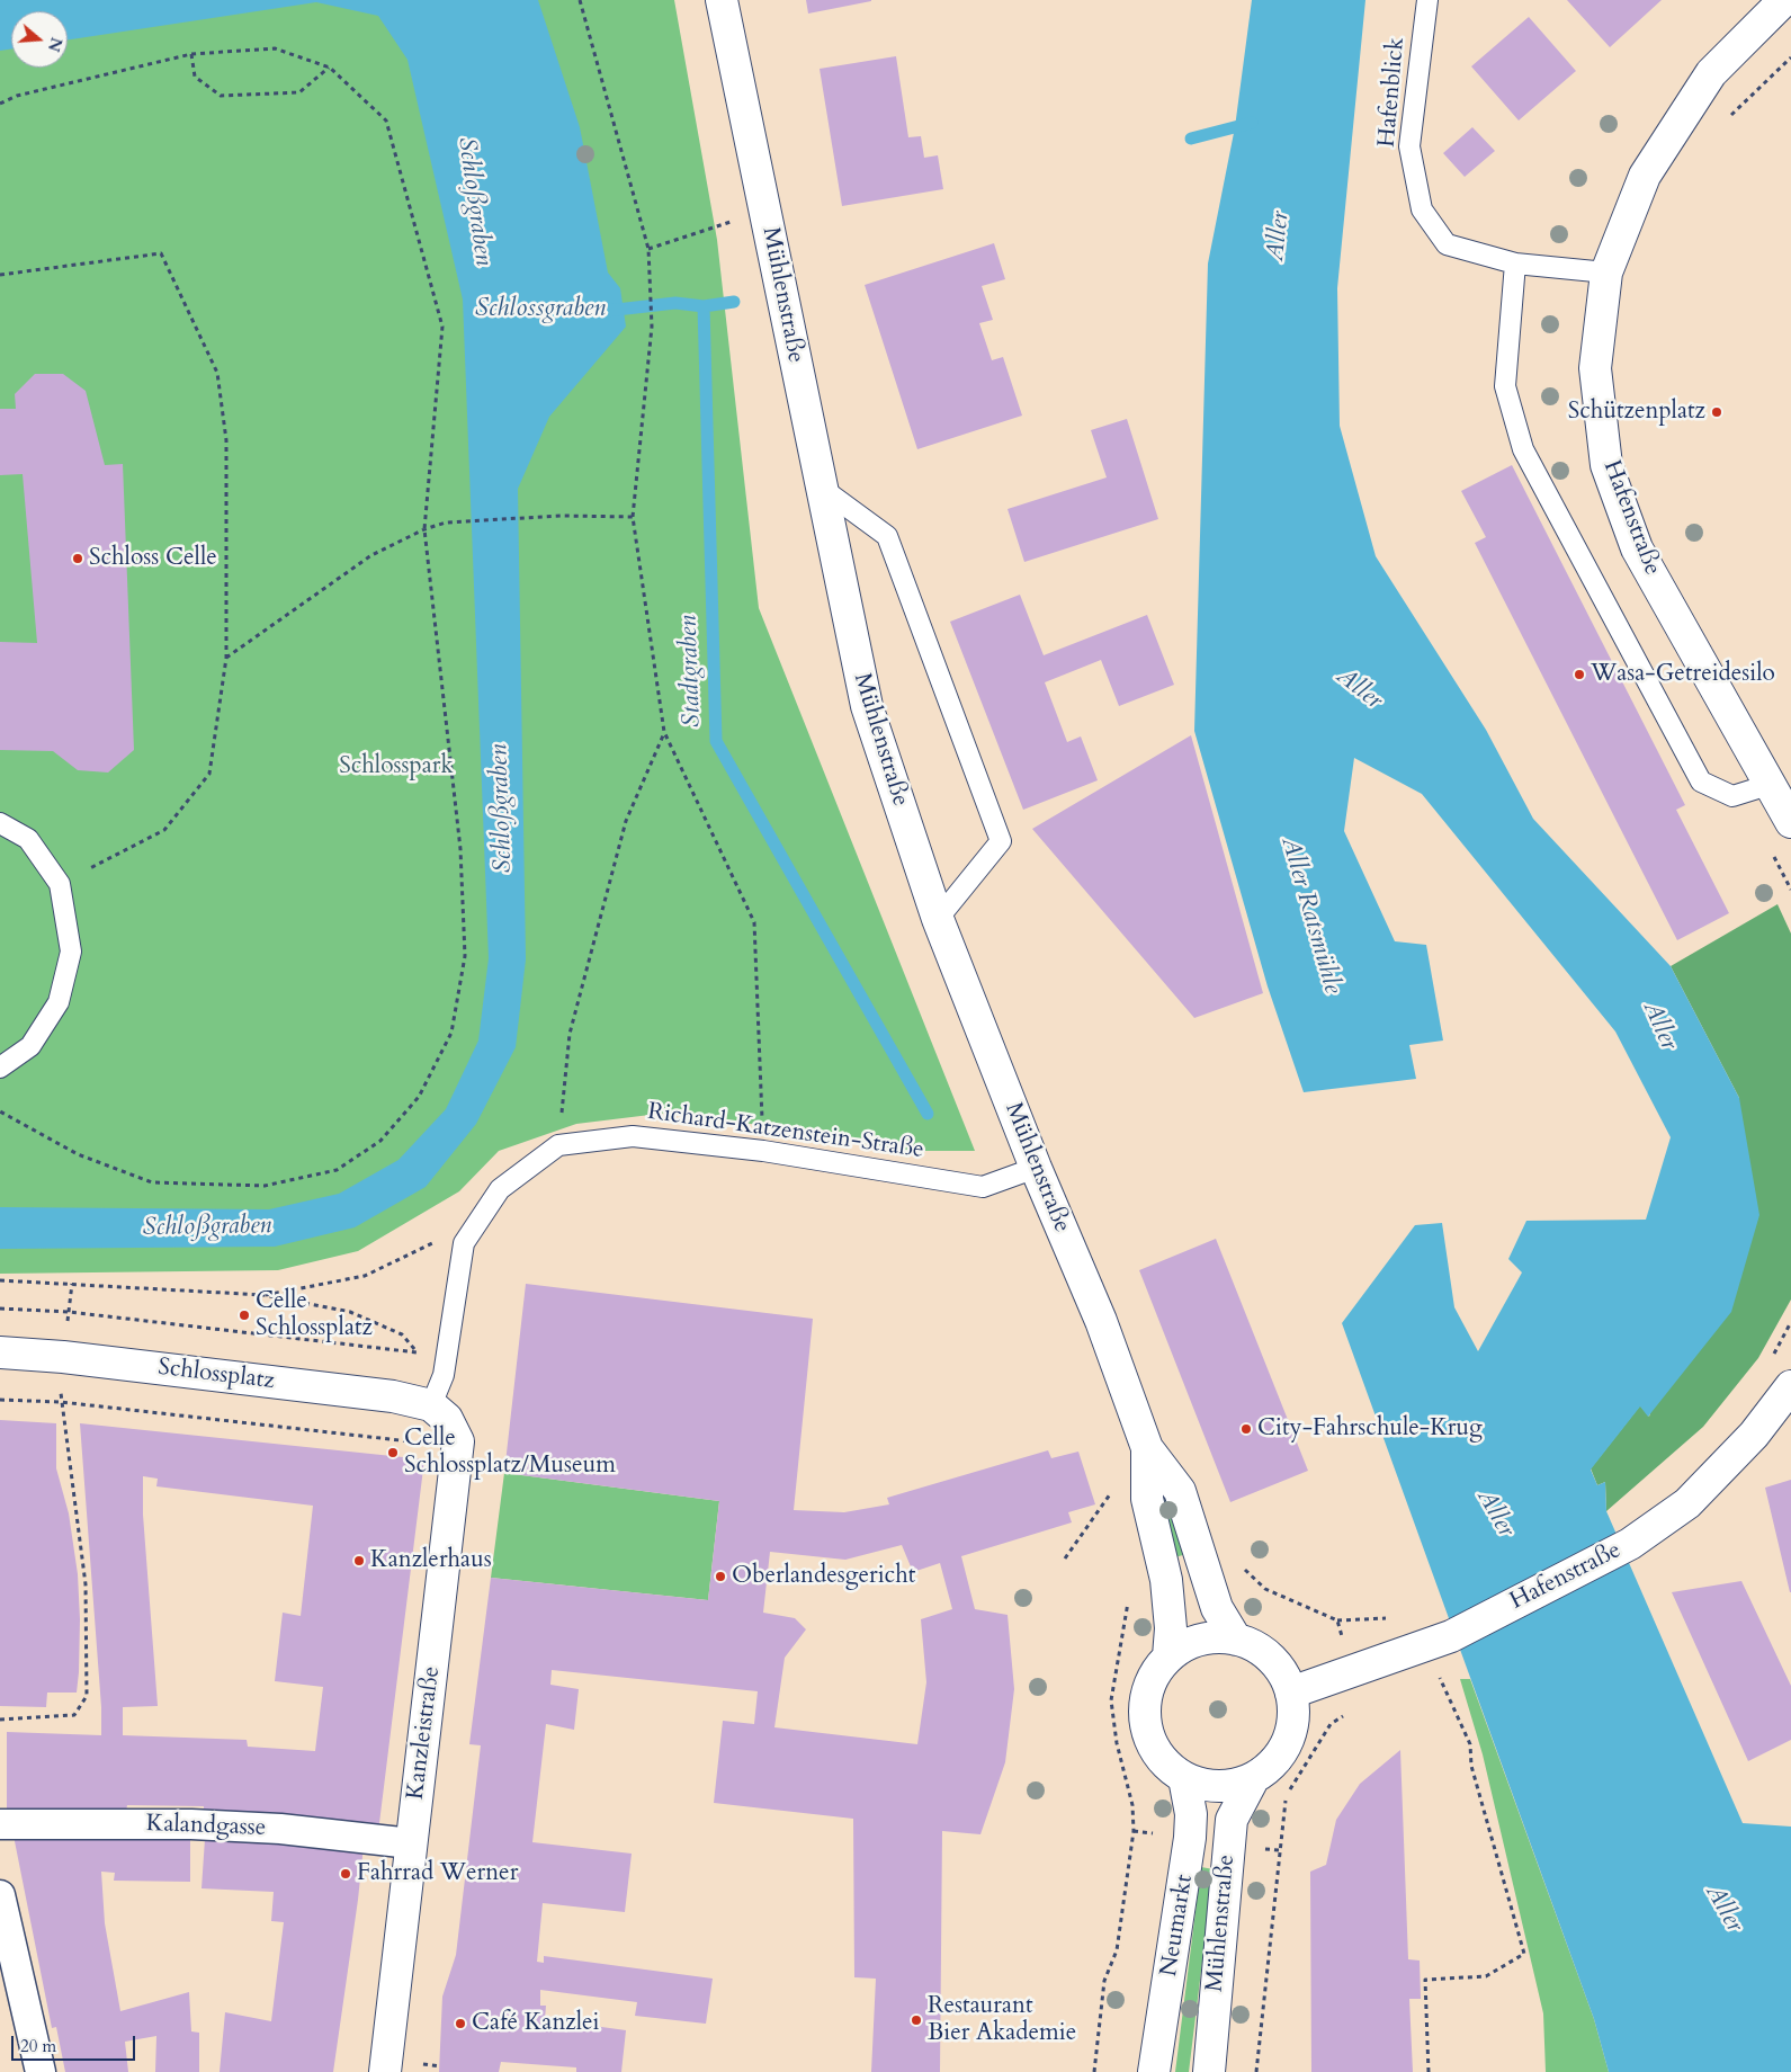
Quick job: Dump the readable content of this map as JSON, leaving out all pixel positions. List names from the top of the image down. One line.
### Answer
{"streets":{"main road":["Mühlenstraße","Hafenstraße","Schlossplatz","Kanzleistraße","Neumarkt"],"street":["Kalandgasse"],"lane":["Hafenblick","Richard-Katzenstein-Straße"]},"crossings":[["Hafenblick","Hafenstraße"],["Mühlenstraße","Hafenstraße"],["Mühlenstraße","Richard-Katzenstein-Straße"],["Mühlenstraße","Neumarkt"],["Hafenstraße","Neumarkt"],["Richard-Katzenstein-Straße","Schlossplatz"],["Richard-Katzenstein-Straße","Kanzleistraße"],["Schlossplatz","Kanzleistraße"],["Kanzleistraße","Kalandgasse"]],"water":["Schloßgraben","Aller","Schlossgraben","Stadtgraben","Aller Ratsmühle"],"parks":["Schlosspark"],"places":["Schützenplatz","Schloss Celle","Wasa-Getreidesilo","Celle Schlossplatz","City-Fahrschule-Krug","Celle Schlossplatz/Museum","Kanzlerhaus","Oberlandesgericht","Fahrrad Werner","Restaurant Bier Akademie","Café Kanzlei"],"scale_bar":"20 m","north":"right"}
